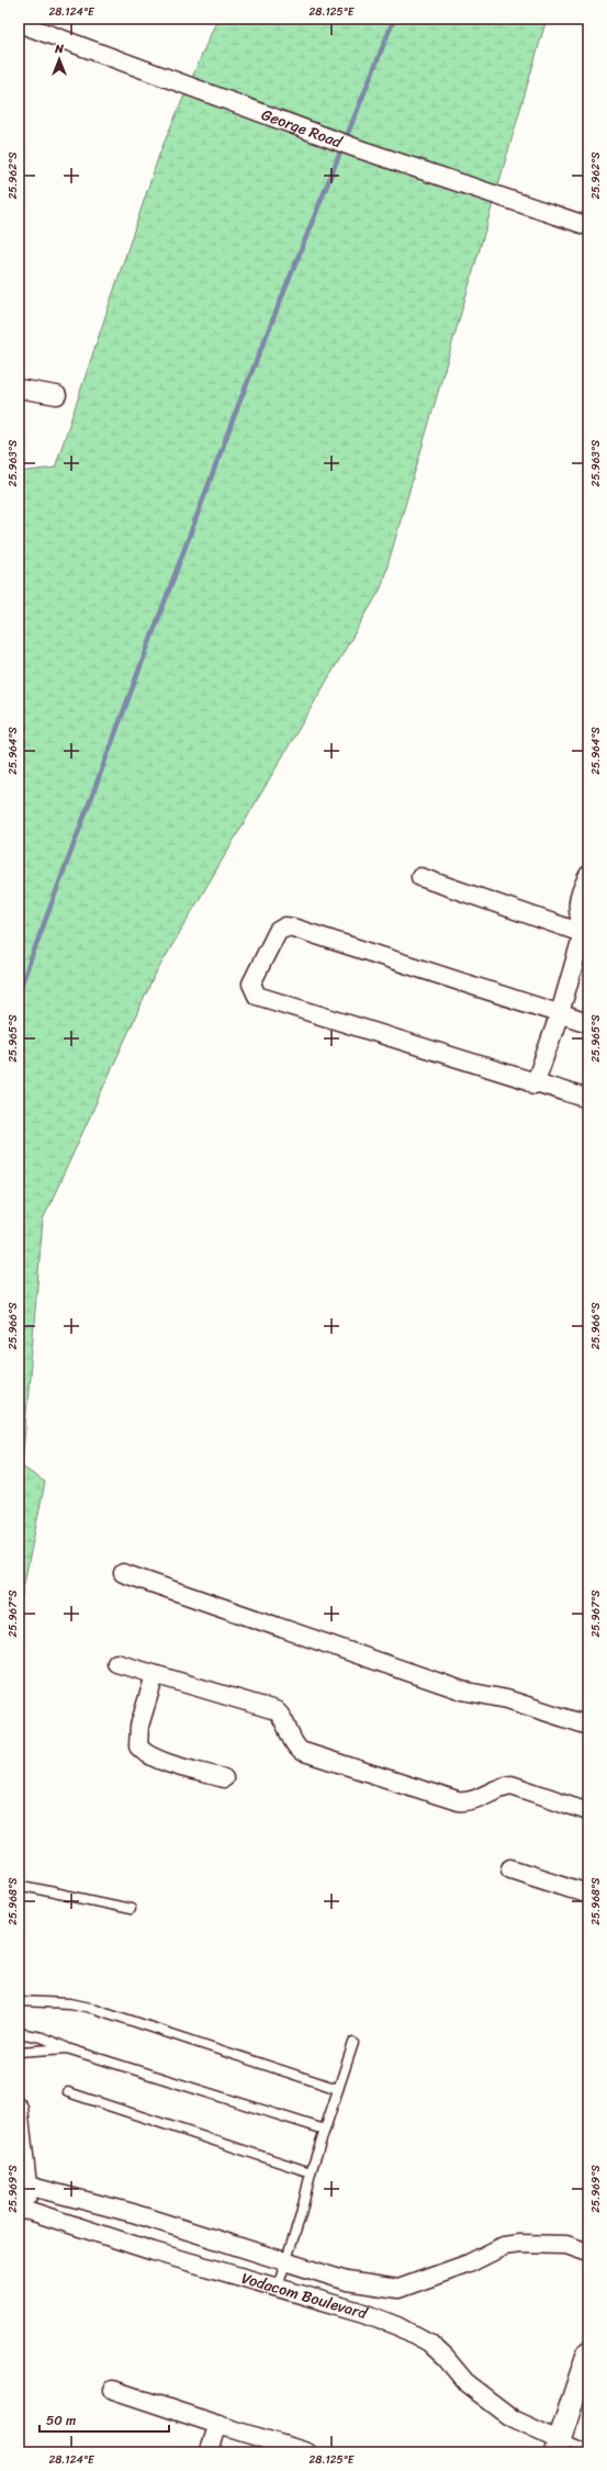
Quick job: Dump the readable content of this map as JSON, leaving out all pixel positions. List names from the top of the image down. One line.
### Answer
{"streets":{"street":["George Road","Vodacom Boulevard"]},"scale_bar":"50 m","north":"top","coordinates":["28.124°E","28.125°E","25.962°S","25.963°S","25.964°S","25.965°S","25.966°S","25.967°S","25.968°S","25.969°S"]}
